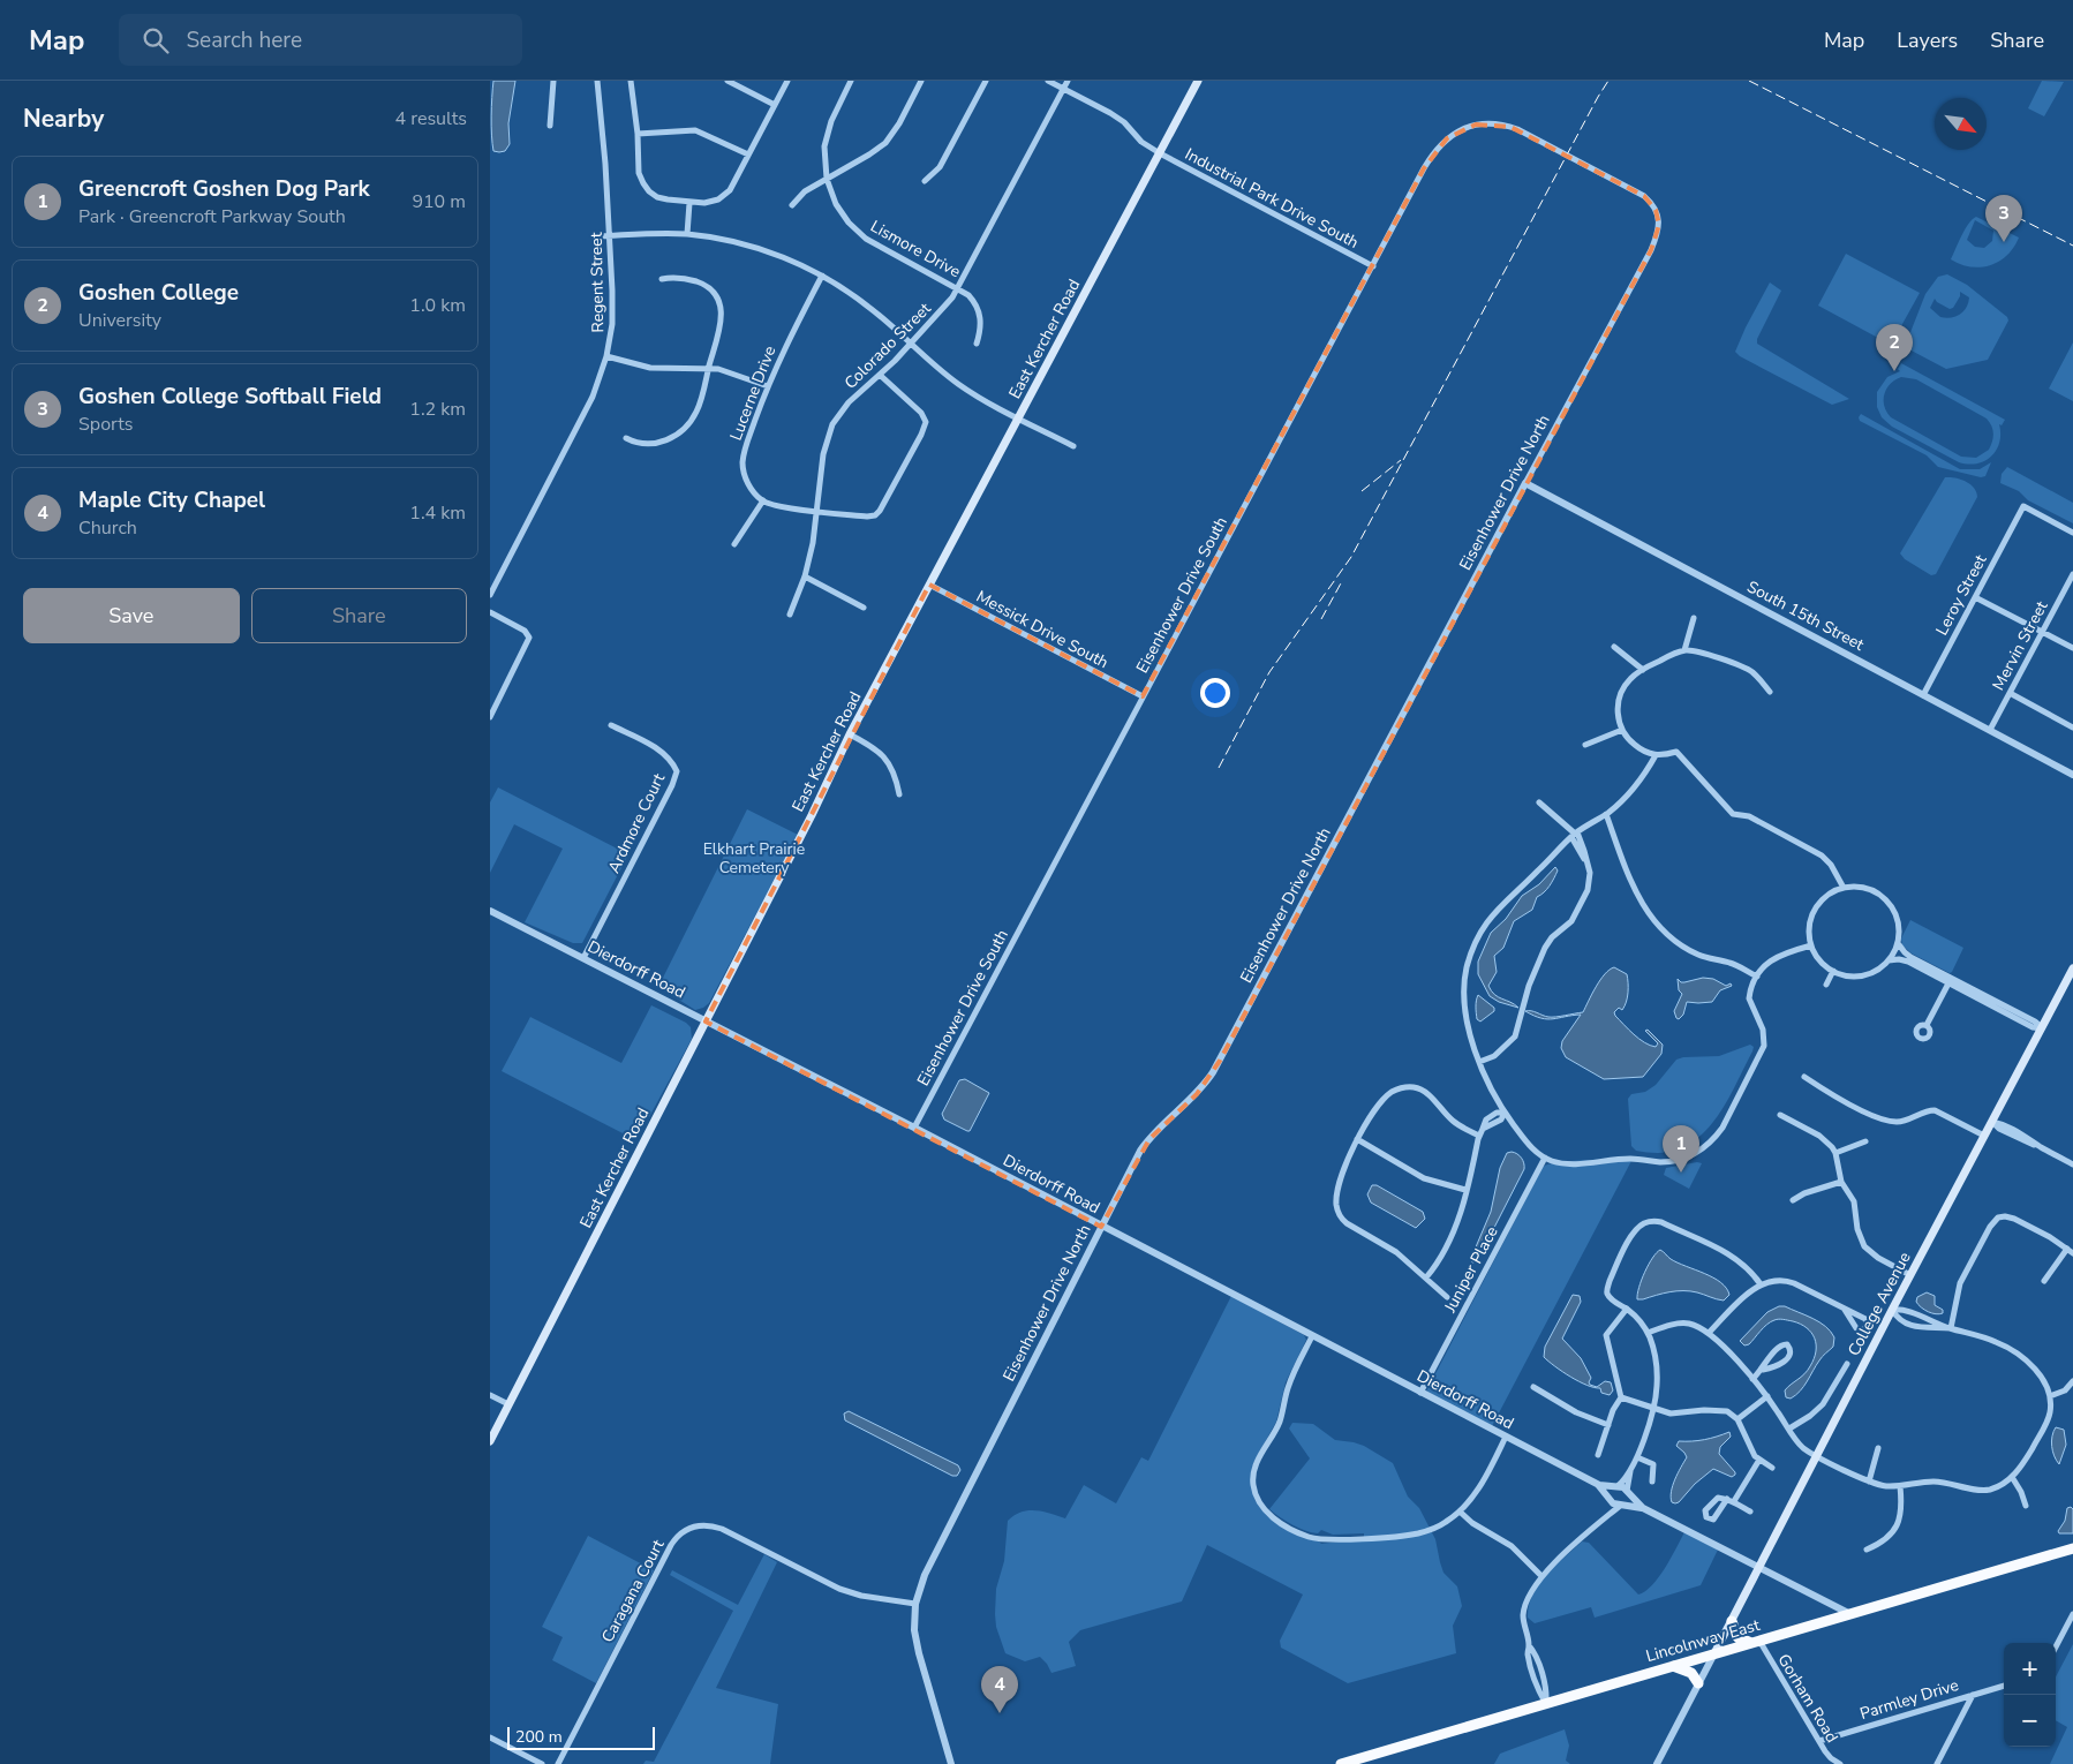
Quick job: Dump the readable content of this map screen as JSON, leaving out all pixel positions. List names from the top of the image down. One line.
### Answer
{"streets":{"highway":["Lincolnway East"],"main road":["East Kercher Road","College Avenue"],"street":["Industrial Park Drive South","Lismore Drive","Regent Street","Colorado Street","Lucerne Drive","Eisenhower Drive North","Eisenhower Drive South","Leroy Street","South 15th Street","Messick Drive South","Mervin Street","Ardmore Court","Dierdorff Road","Juniper Place","Caragana Court","Gorham Road","Parmley Drive"]},"crossings":[["Industrial Park Drive South","East Kercher Road"],["Industrial Park Drive South","Colorado Street"],["Industrial Park Drive South","Eisenhower Drive South"],["Lismore Drive","Colorado Street"],["East Kercher Road","Messick Drive South"],["East Kercher Road","Dierdorff Road"],["Eisenhower Drive North","Eisenhower Drive South"],["Eisenhower Drive North","South 15th Street"],["Eisenhower Drive North","Dierdorff Road"],["Eisenhower Drive North","Caragana Court"],["Eisenhower Drive South","Messick Drive South"],["Eisenhower Drive South","Dierdorff Road"],["Leroy Street","South 15th Street"],["South 15th Street","Mervin Street"],["Ardmore Court","Dierdorff Road"],["Dierdorff Road","Juniper Place"],["Dierdorff Road","College Avenue"],["Dierdorff Road","Lincolnway East"],["College Avenue","Lincolnway East"],["Lincolnway East","Gorham Road"],["Gorham Road","Parmley Drive"]],"parks":["Elkhart Prairie Cemetery"],"scale_bar":"200 m","north":"bottom right","page":{"header":"Map","search":"Search here","nav":["Map","Layers","Share"],"heading":["Nearby","4 results"],"list":[{"mark":"1","name":"Greencroft Goshen Dog Park","note":"Park · Greencroft Parkway South","value":"910 m"},{"mark":"2","name":"Goshen College","note":"University","value":"1.0 km"},{"mark":"3","name":"Goshen College Softball Field","note":"Sports","value":"1.2 km"},{"mark":"4","name":"Maple City Chapel","note":"Church","value":"1.4 km"}],"pins":["3","2","1","4"],"buttons":["Save","Share"],"map_buttons":["+","−"],"scale":"200 m"}}
